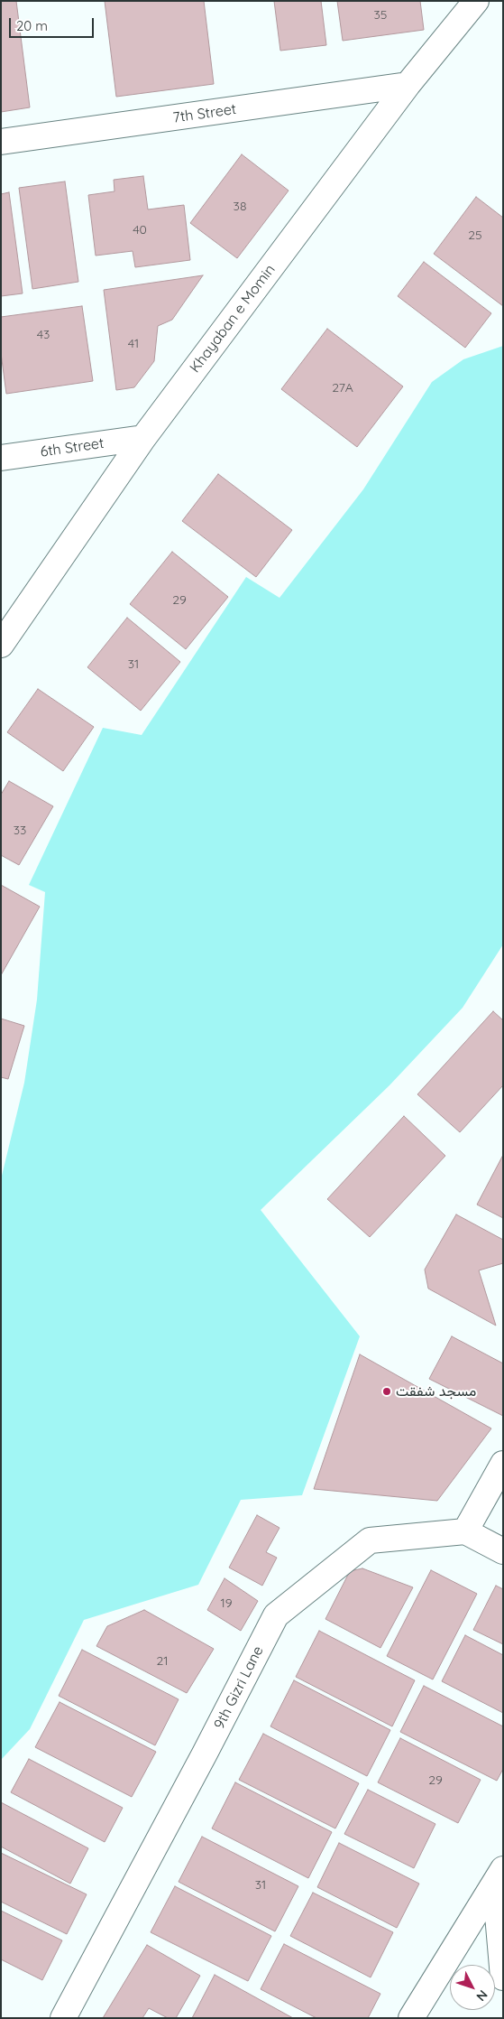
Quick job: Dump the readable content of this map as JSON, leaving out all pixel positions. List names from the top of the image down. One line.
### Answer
{"streets":{"street":["7th Street","Khayaban e Momin","6th Street","9th Gizri Lane"]},"crossings":[["7th Street","Khayaban e Momin"],["Khayaban e Momin","6th Street"]],"places":["مسجد شفقت"],"house_numbers":["35","38","40","25","43","41","27A","29","31","33","19","21","29","31"],"scale_bar":"20 m","north":"bottom right"}
